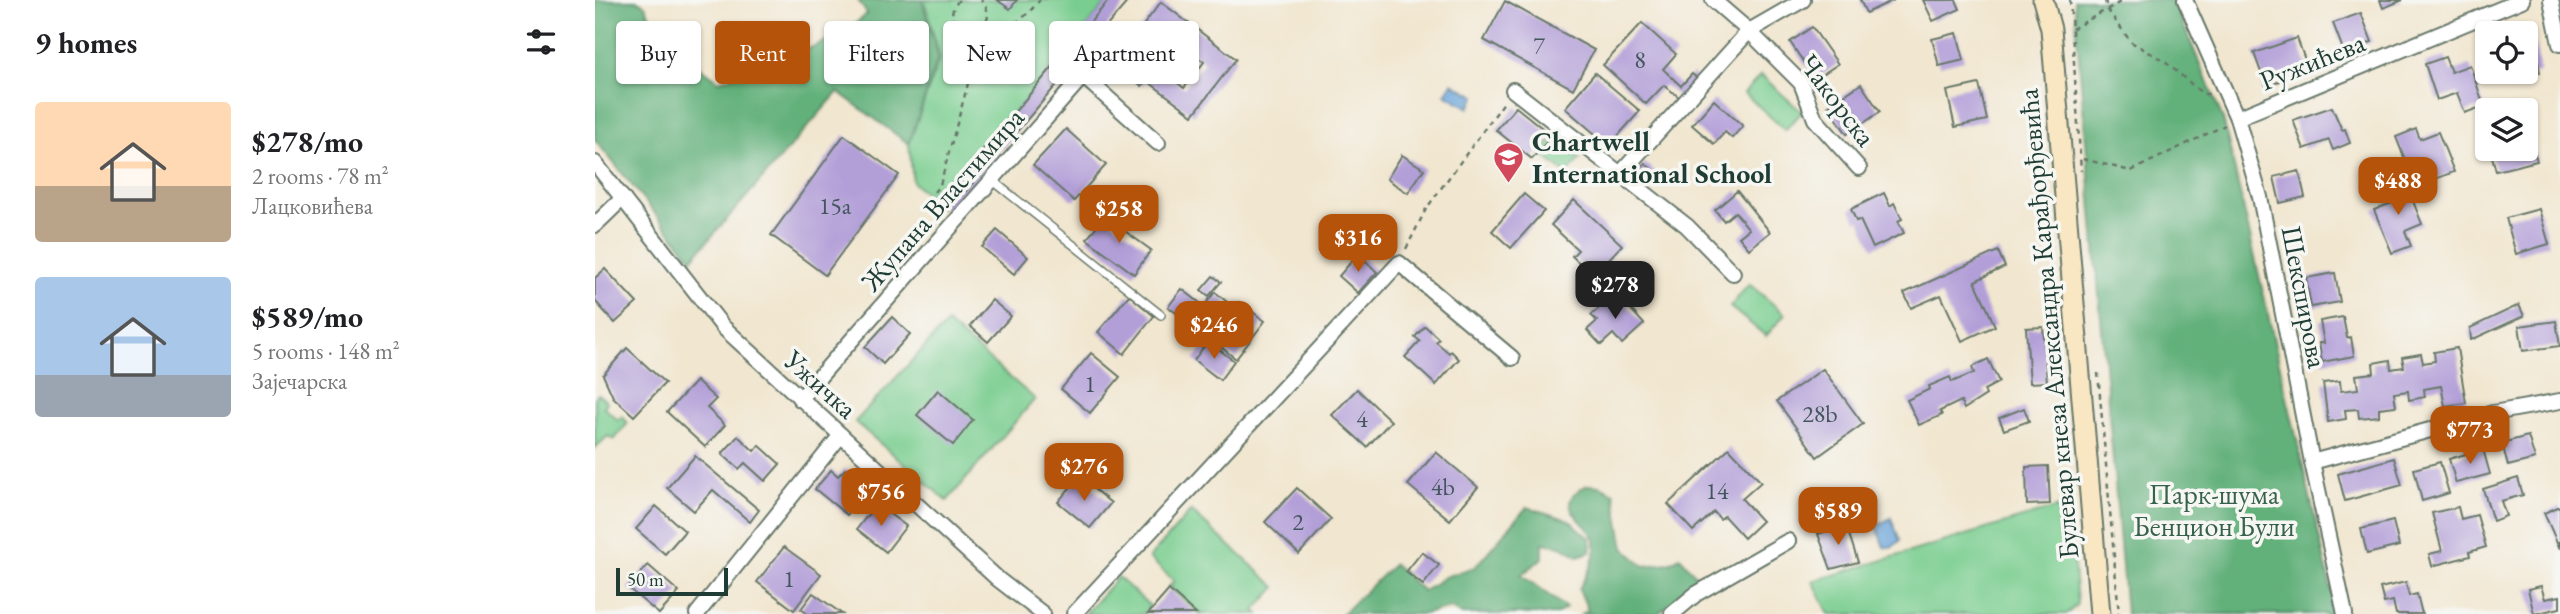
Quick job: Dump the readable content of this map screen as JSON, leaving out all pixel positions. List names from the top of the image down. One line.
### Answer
{"streets":{"main road":["Булевар кнеза Александра Карађорђевића"],"street":["Ружићева","Чакорска","Жупана Властимира","Шекспирова","Ужичка"]},"crossings":[["Ружићева","Шекспирова"],["Жупана Властимира","Ужичка"]],"parks":["Парк-шума Бенцион Були"],"places":{"school or university":["Chartwell International School"]},"house_numbers":["7","8","15a","1","28b","4","4b","14","2","1"],"scale_bar":"50 m","page":{"heading":"9 homes","chip":["Buy","Rent","Filters","New","Apartment"],"list":[{"name":"$278/mo","note":"2 rooms · 78 m² · Лацковићева"},{"name":"$589/mo","note":"5 rooms · 148 m² · Зајечарска"}],"price":["$488","$258","$316","$278","$246","$773","$276","$756","$589"],"scale":"50 m"}}
